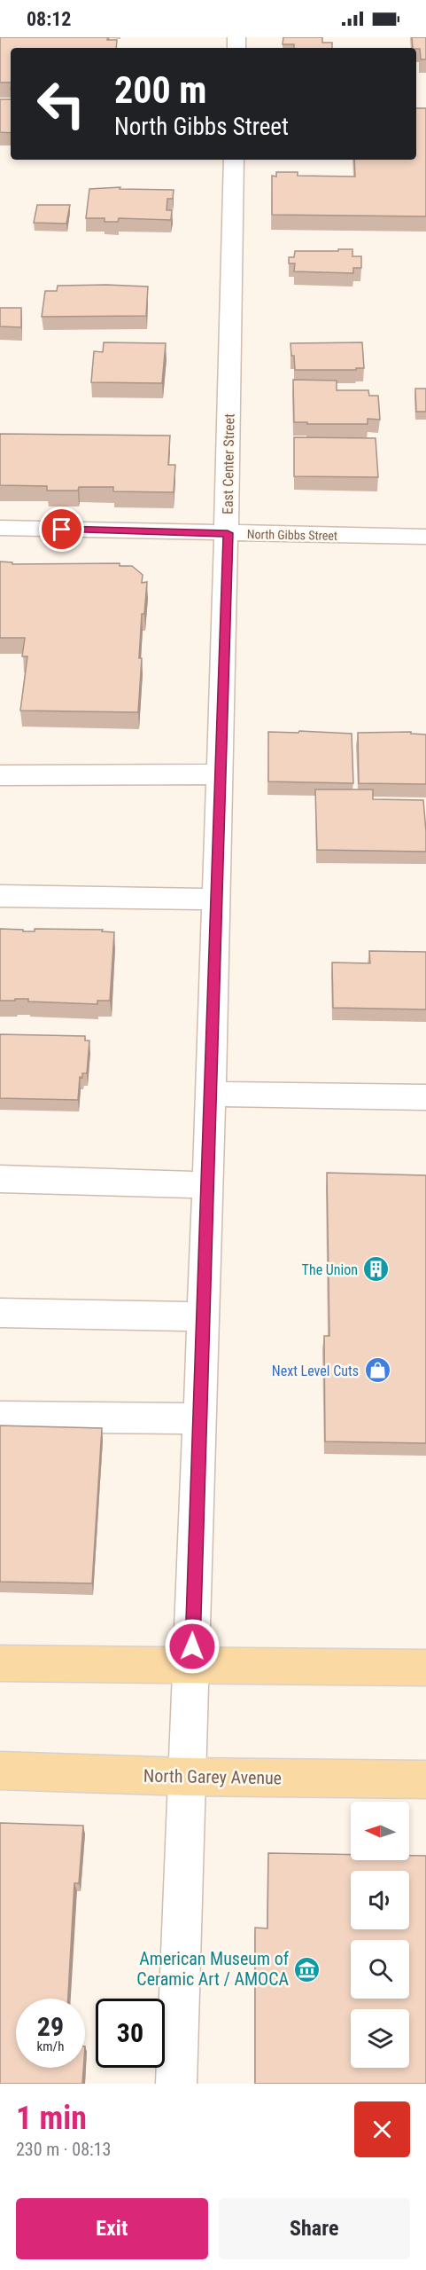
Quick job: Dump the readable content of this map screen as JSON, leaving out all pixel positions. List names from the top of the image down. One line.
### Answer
{"streets":{"main road":["North Garey Avenue"],"street":["East Center Street","North Gibbs Street"]},"crossings":[["East Center Street","North Gibbs Street"],["East Center Street","North Garey Avenue"]],"places":{"building":["The Union"],"shop":["Next Level Cuts"],"museum":["American Museum of Ceramic Art / AMOCA"]},"north":"left","page":{"status":"08:12","turn":["200 m","North Gibbs Street"],"speed":"29 km/h","limit":"30","heading":["1 min","230 m · 08:13"],"buttons":["Exit","Share"]}}
